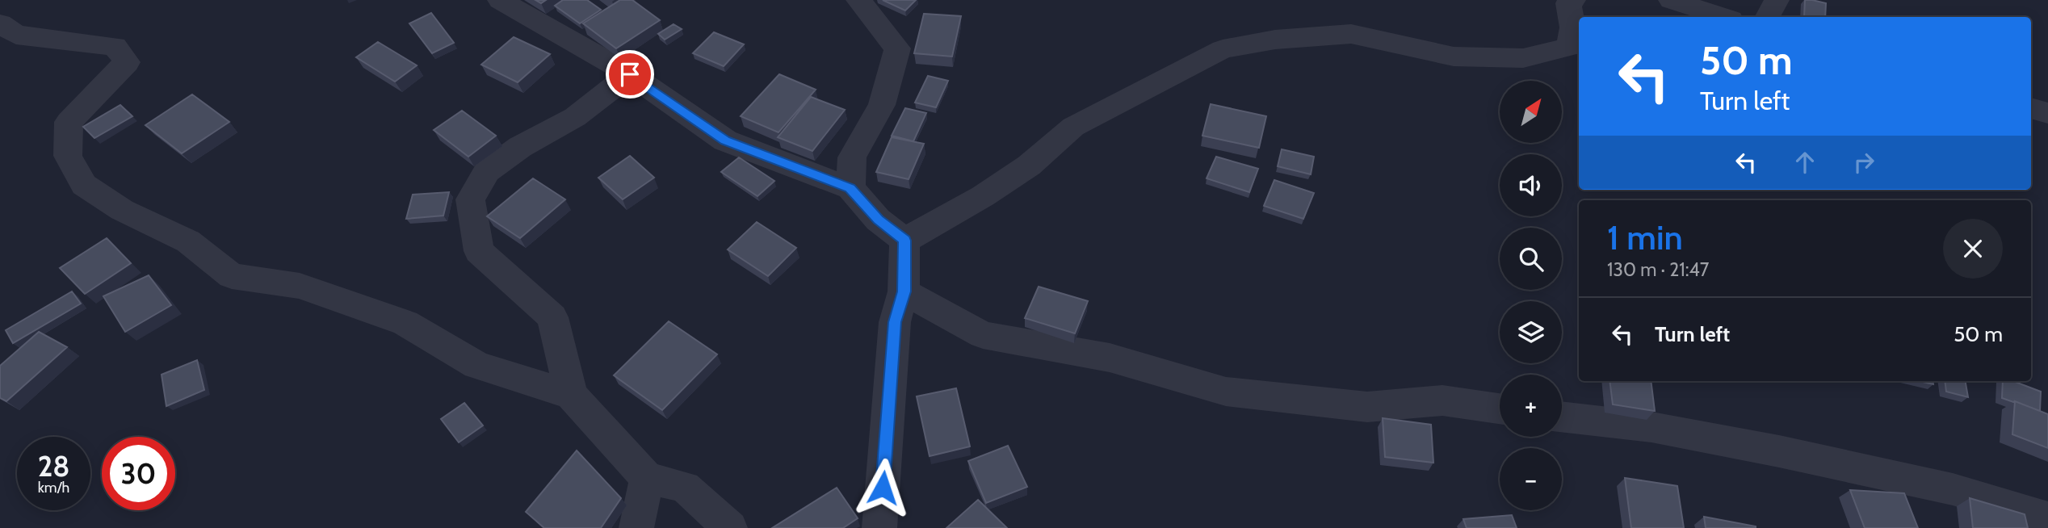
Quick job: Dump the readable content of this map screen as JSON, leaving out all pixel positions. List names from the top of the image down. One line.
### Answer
{"north":"top right","page":{"turn":["50 m","Turn left"],"map_buttons":["+","−"],"heading":["1 min","130 m · 21:47"],"list":[{"name":"Turn left","value":"50 m"}],"speed":"28 km/h","limit":"30"}}
